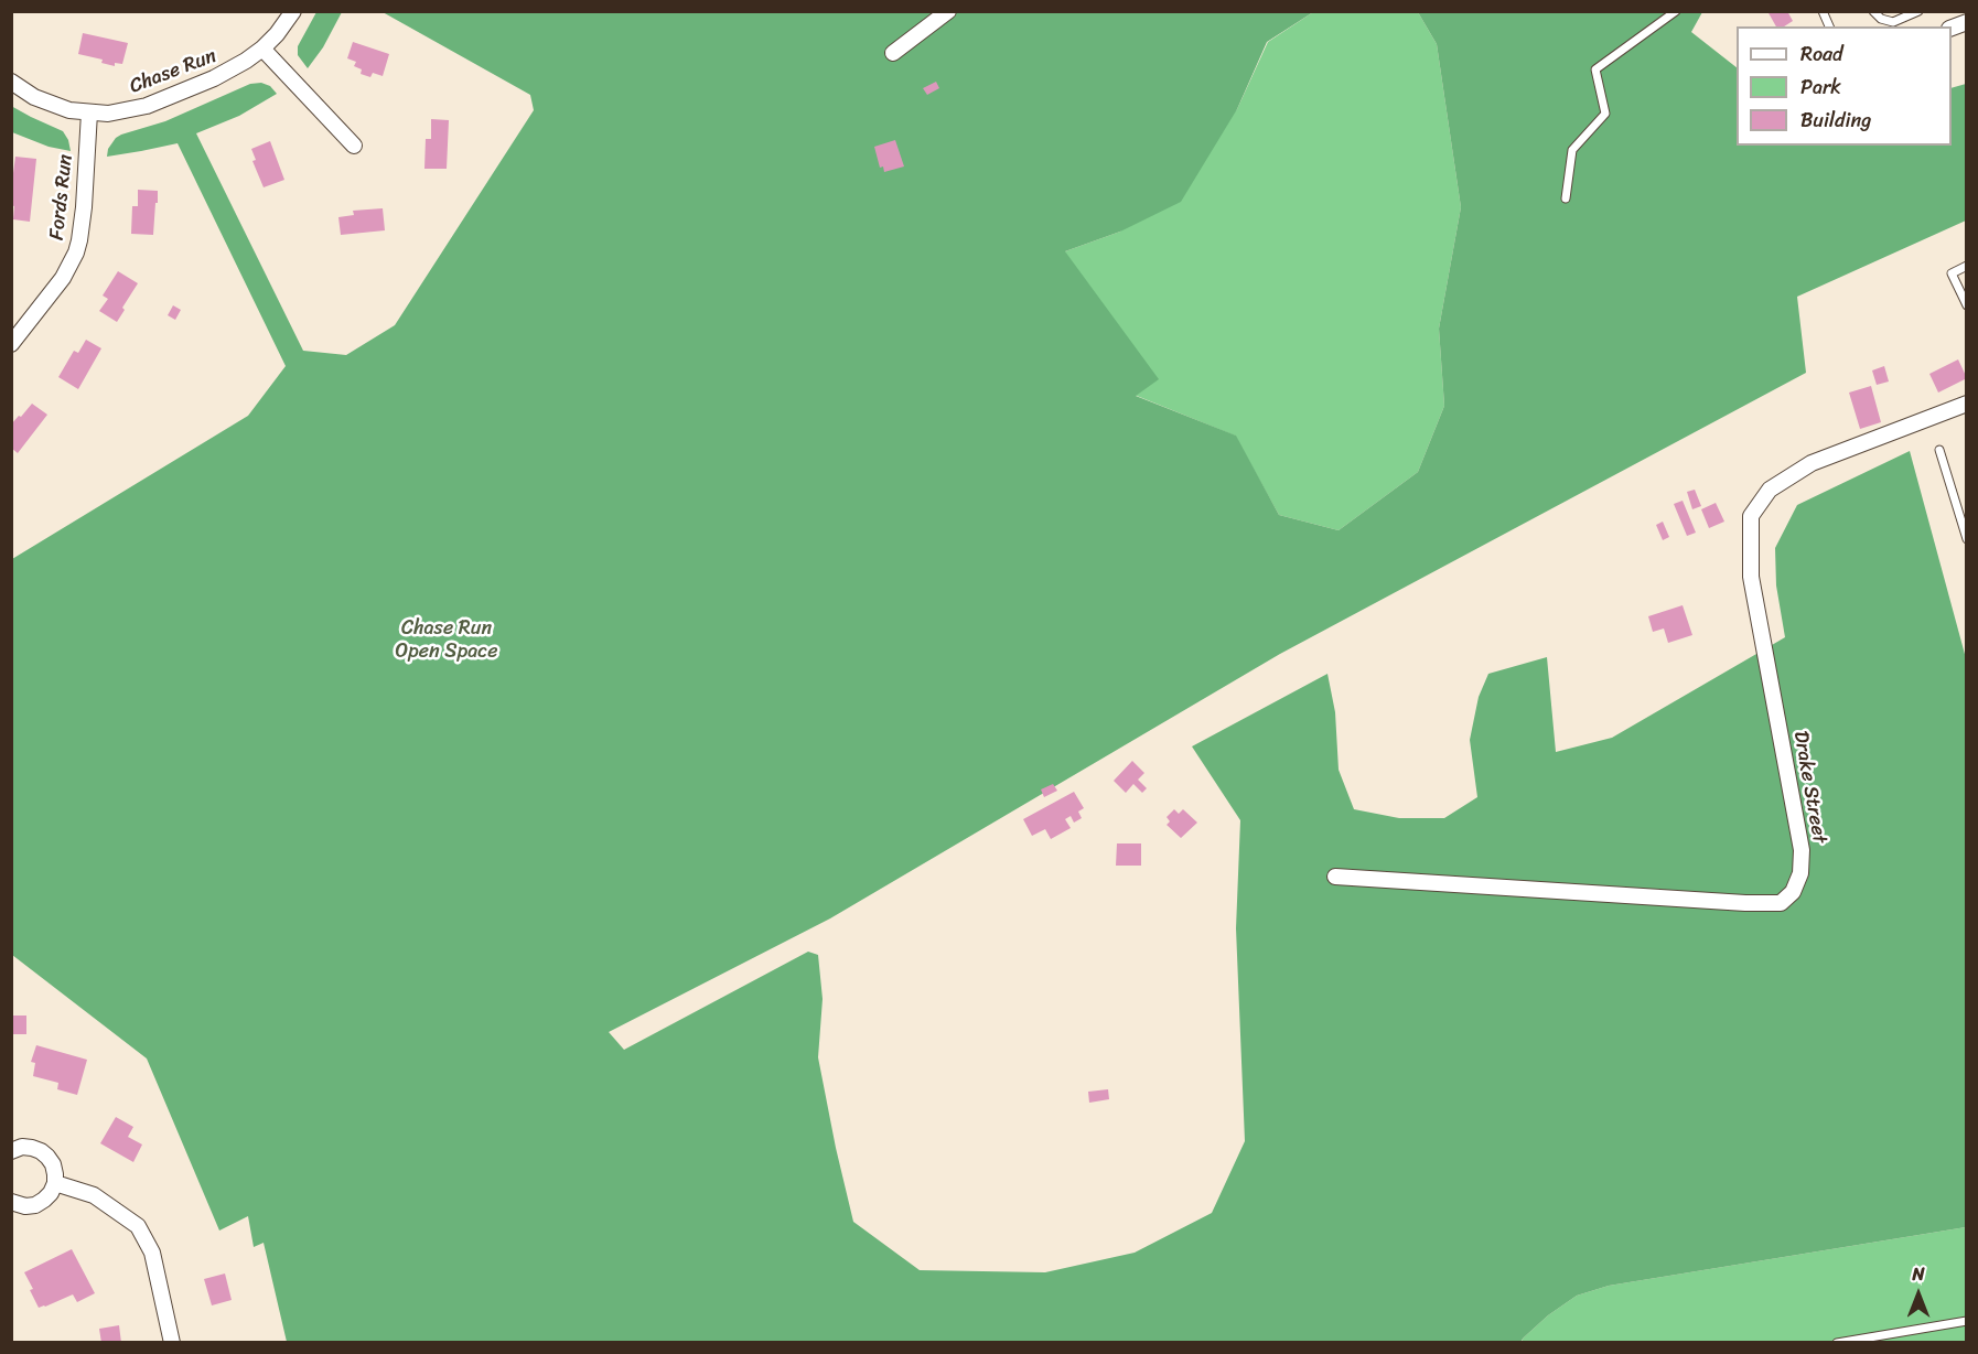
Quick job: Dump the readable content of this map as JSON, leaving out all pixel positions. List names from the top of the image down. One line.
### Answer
{"streets":{"street":["Chase Run","Fords Run","Drake Street"]},"crossings":[["Chase Run","Fords Run"]],"parks":["Chase Run Open Space"],"legend":["Road","Park","Building"],"north":"top"}
